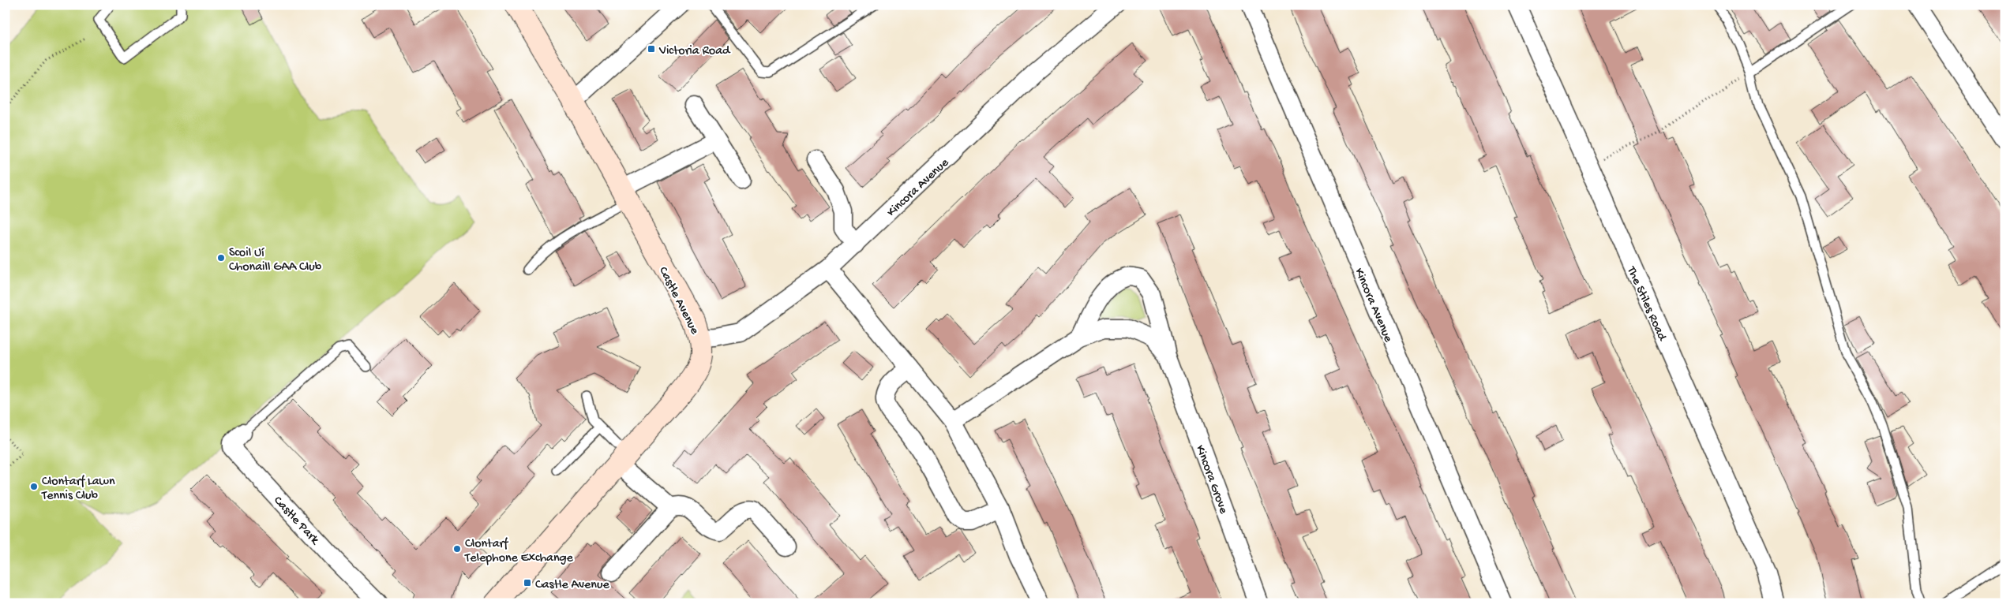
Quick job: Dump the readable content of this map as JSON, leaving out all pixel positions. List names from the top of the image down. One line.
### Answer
{"streets":{"street":["Kincora Avenue","Castle Avenue","The Stiles Road","Kincora Grove","Castle Park"]},"crossings":[["Kincora Avenue","Castle Avenue"]],"places":{"transit":["Victoria Road","Castle Avenue"],"other":["Scoil Uí Chonaill GAA Club","Clontarf Lawn Tennis Club","Clontarf Telephone Exchange"]}}
